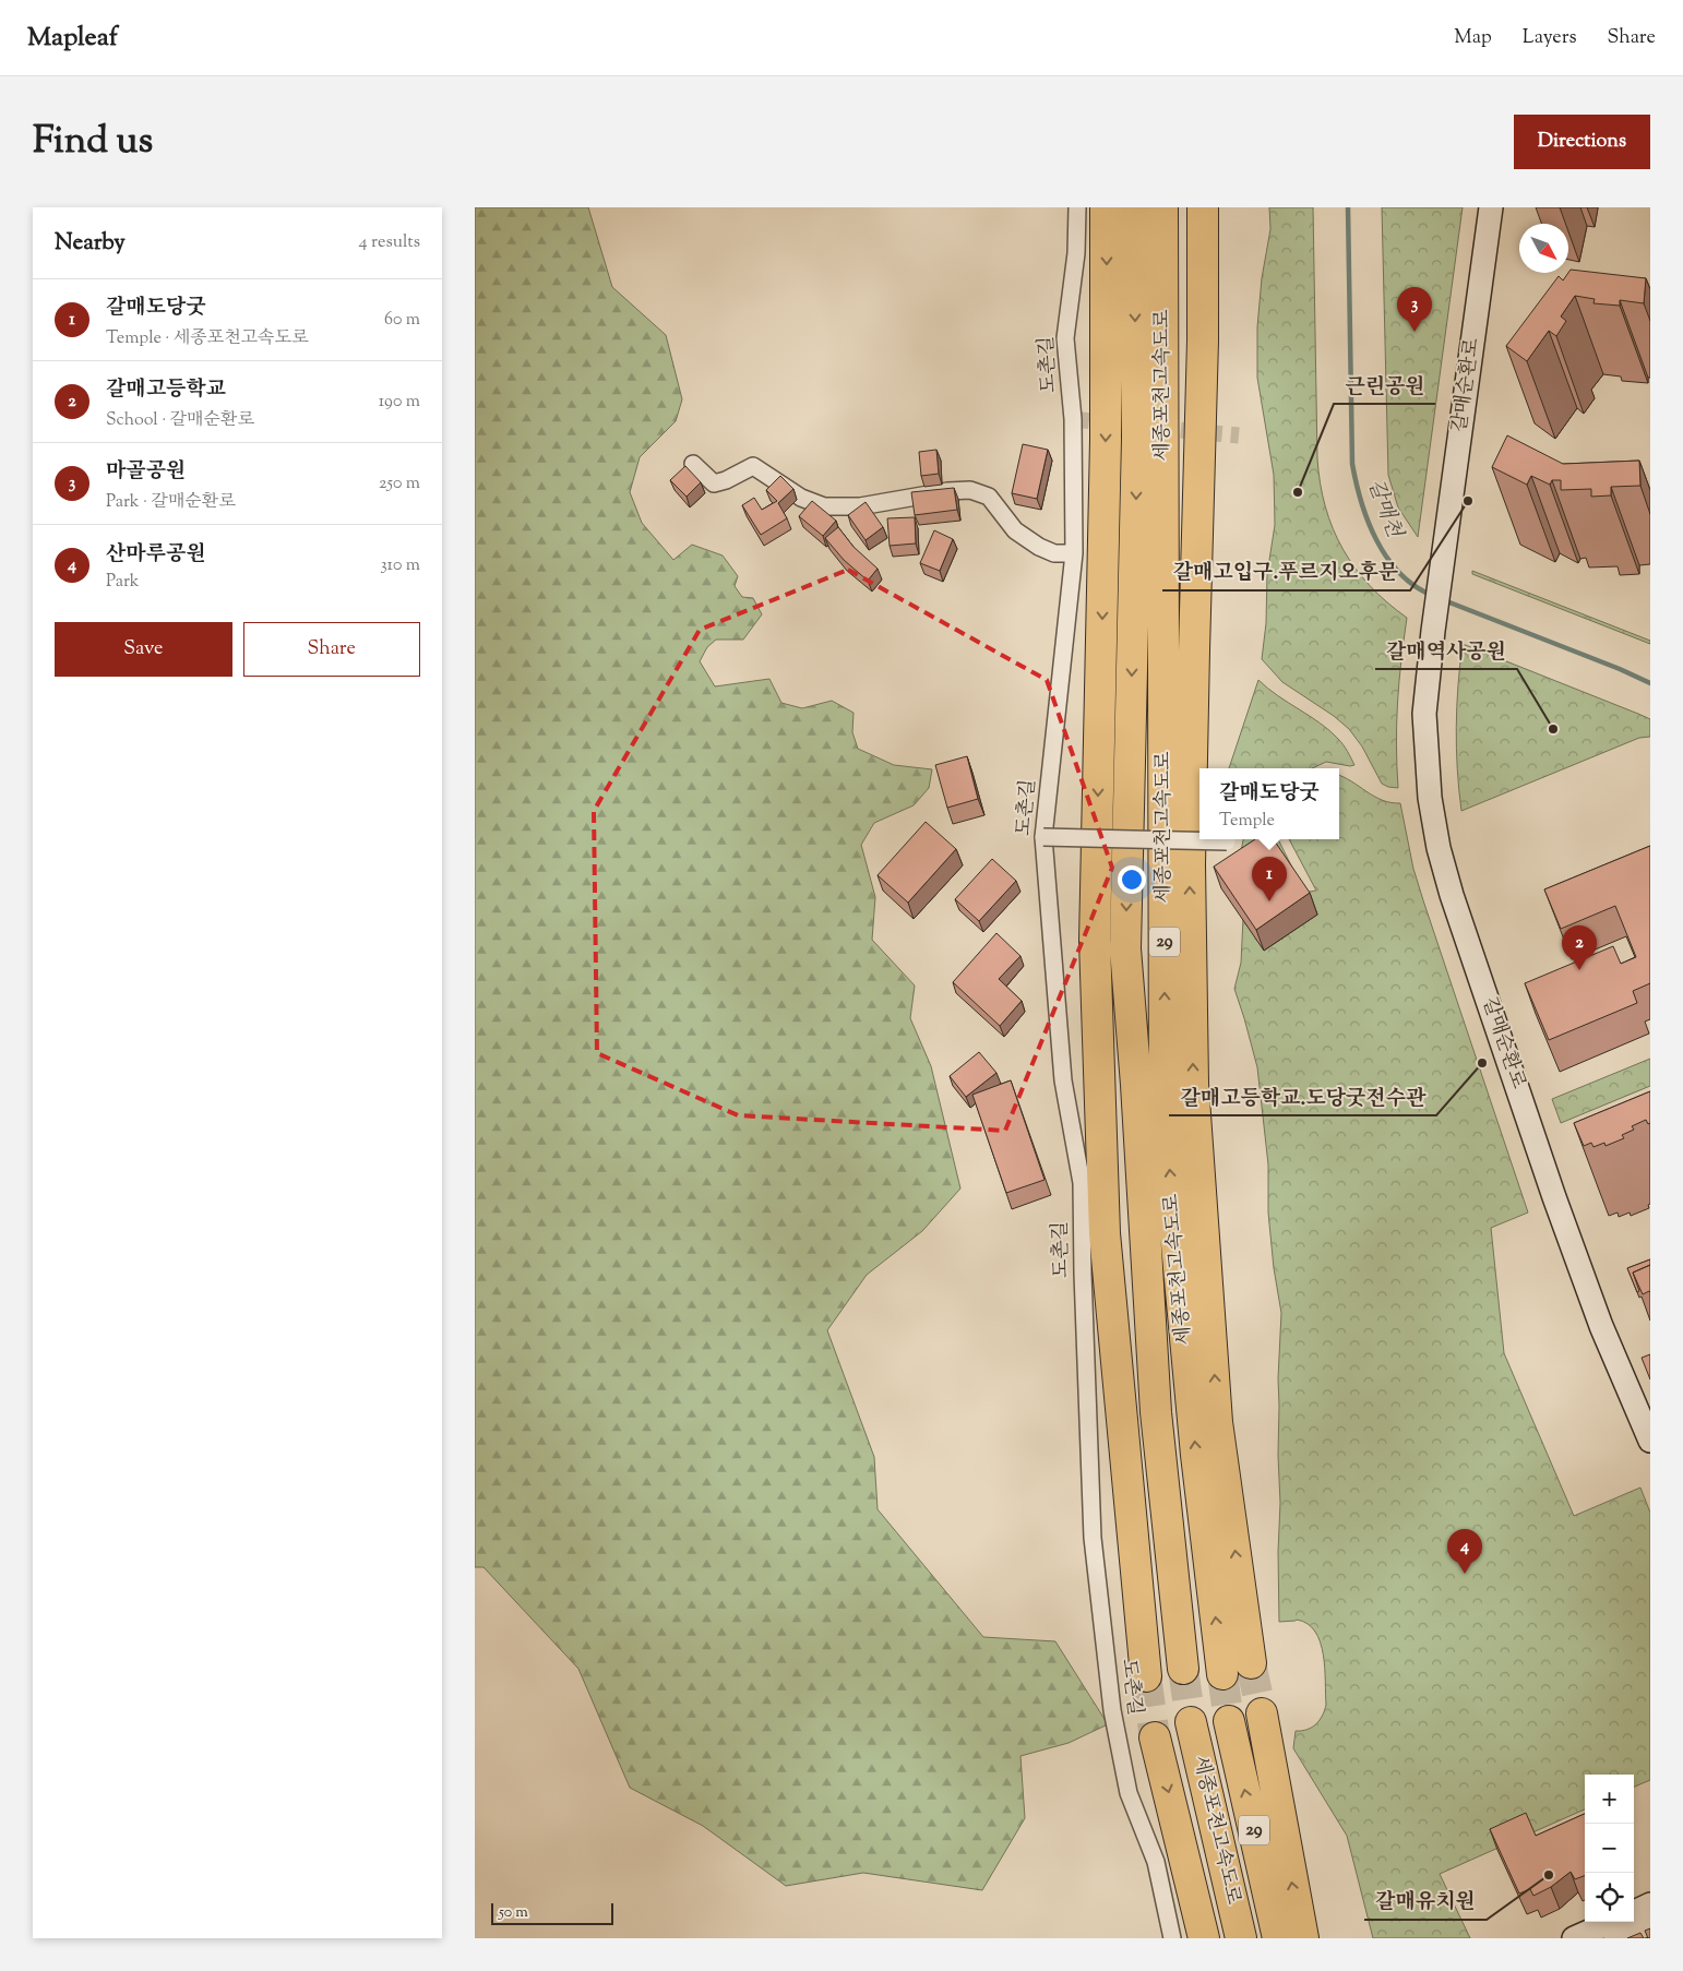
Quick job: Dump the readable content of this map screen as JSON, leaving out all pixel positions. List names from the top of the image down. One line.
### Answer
{"streets":{"highway":["세종포천고속도로","29"],"street":["도촌길","갈매순환로"]},"water":["갈매천"],"places":["근린공원","갈매고입구.푸르지오후문","갈매역사공원","갈매고등학교.도당굿전수관","갈매유치원"],"scale_bar":"50 m","north":"bottom right","page":{"header":"Mapleaf","nav":["Map","Layers","Share"],"title":"Find us","buttons":["Directions",["Save","Share"]],"heading":["Nearby","4 results"],"list":[{"mark":"1","name":"갈매도당굿","note":"Temple · 세종포천고속도로","value":"60 m"},{"mark":"2","name":"갈매고등학교","note":"School · 갈매순환로","value":"190 m"},{"mark":"3","name":"마골공원","note":"Park · 갈매순환로","value":"250 m"},{"mark":"4","name":"산마루공원","note":"Park","value":"310 m"}],"pins":["3","1","2","4"],"popup":["갈매도당굿","Temple"],"map_buttons":["+","−"],"scale":"50 m"}}
